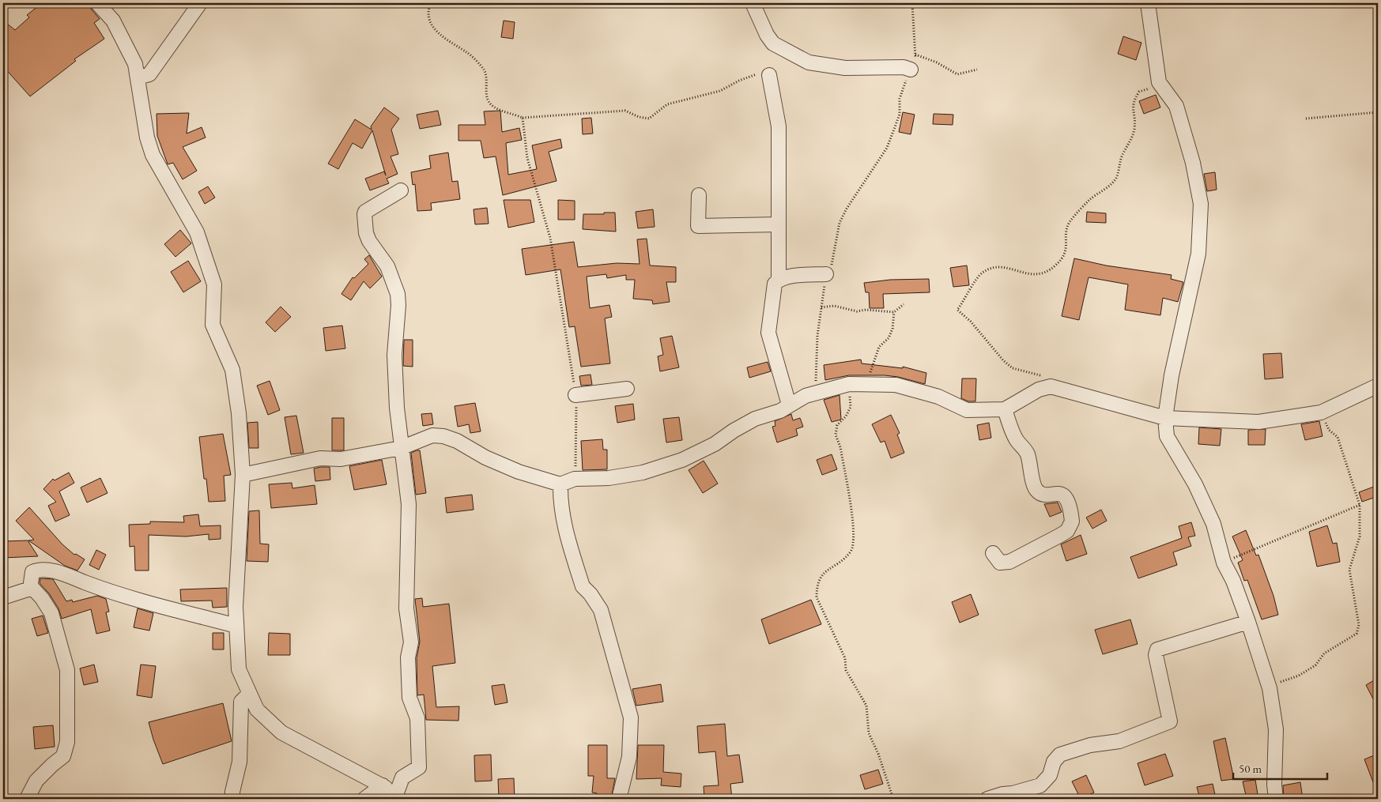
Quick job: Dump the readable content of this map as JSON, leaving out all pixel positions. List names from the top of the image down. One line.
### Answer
{"scale_bar":"50 m"}
